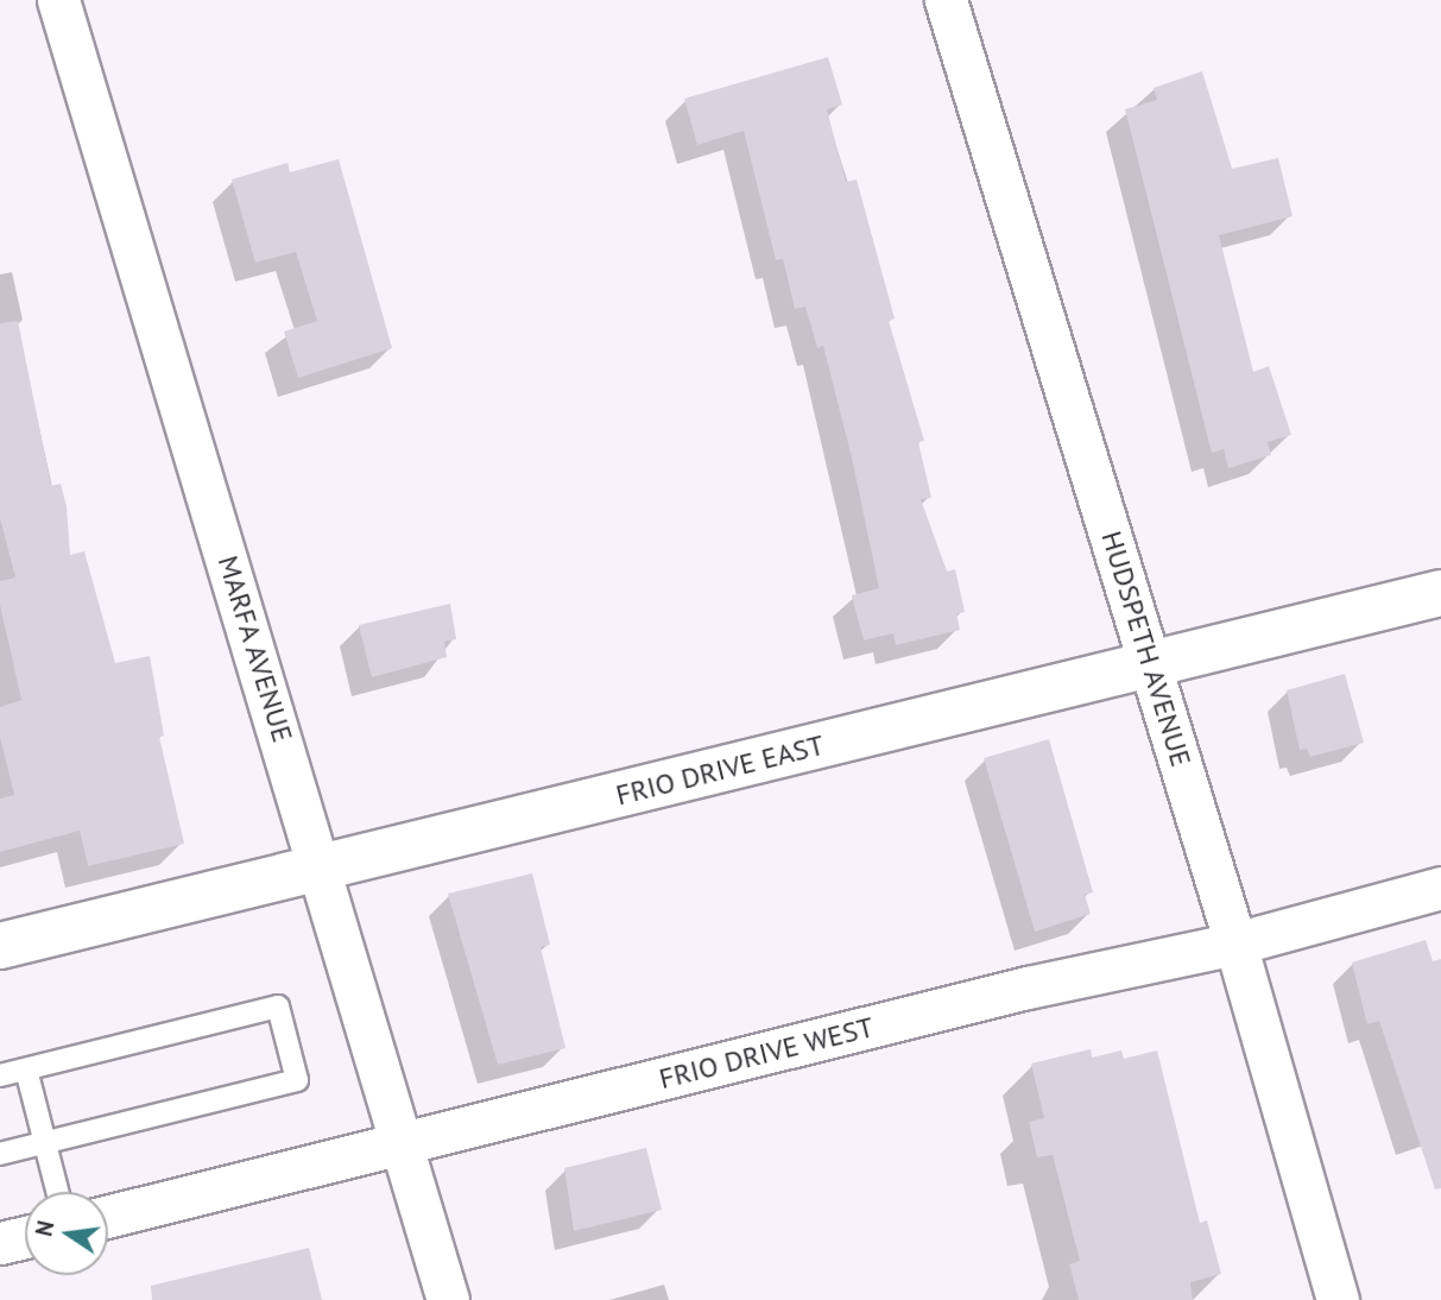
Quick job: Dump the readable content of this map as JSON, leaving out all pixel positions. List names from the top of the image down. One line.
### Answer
{"streets":{"street":["MARFA AVENUE","HUDSPETH AVENUE","FRIO DRIVE EAST","FRIO DRIVE WEST"]},"crossings":[["MARFA AVENUE","FRIO DRIVE EAST"],["MARFA AVENUE","FRIO DRIVE WEST"],["HUDSPETH AVENUE","FRIO DRIVE EAST"],["HUDSPETH AVENUE","FRIO DRIVE WEST"]],"north":"left"}
